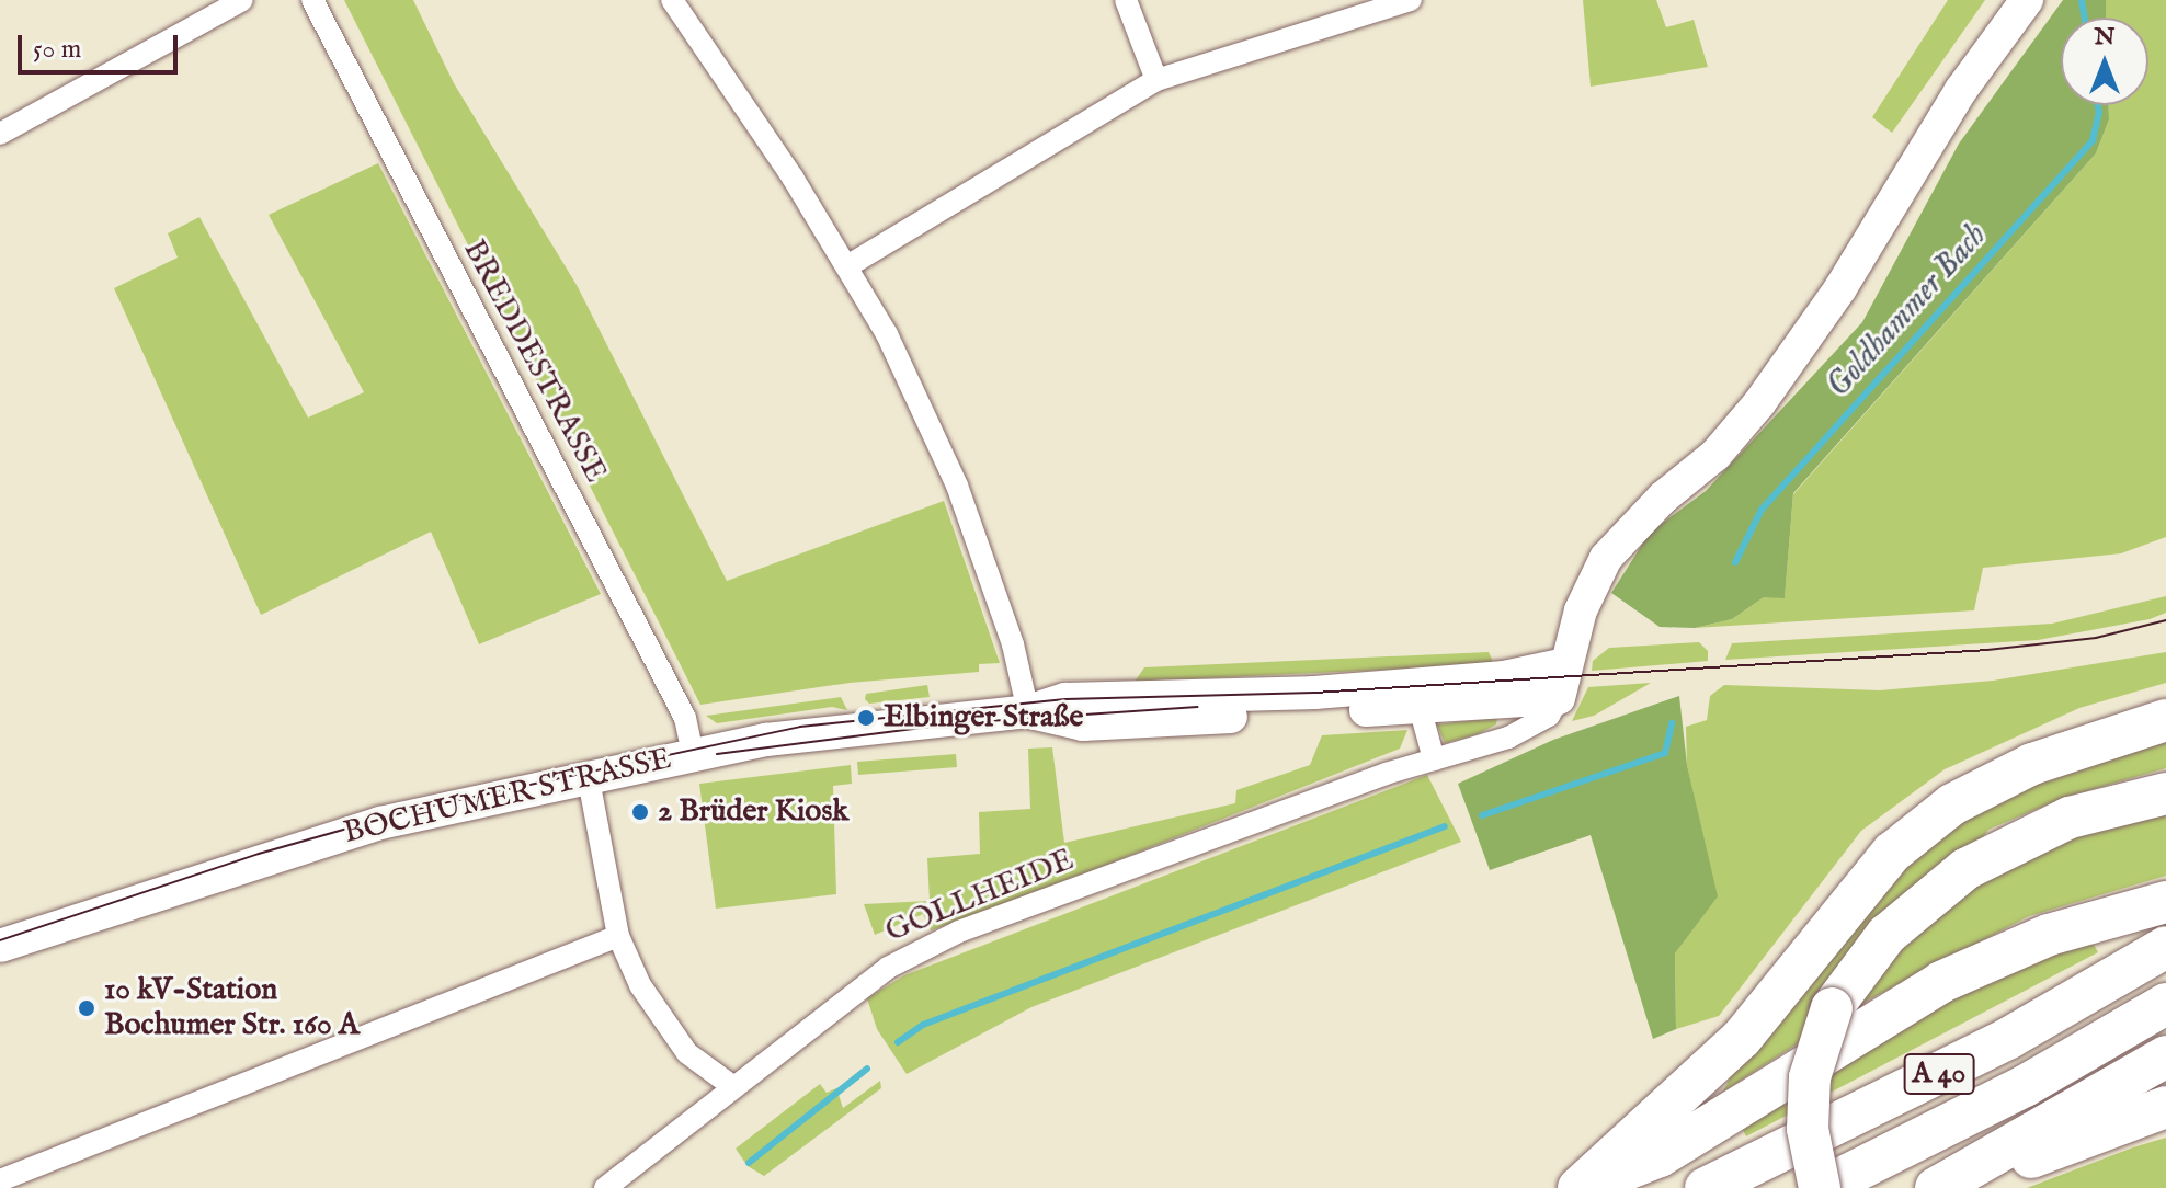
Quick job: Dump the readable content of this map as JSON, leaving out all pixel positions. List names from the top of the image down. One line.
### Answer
{"streets":{"highway":["A 40"],"main road":["BOCHUMER STRASSE"],"street":["BREDDESTRASSE","GOLLHEIDE"]},"crossings":[["BREDDESTRASSE","BOCHUMER STRASSE"]],"water":["Goldhammer Bach"],"places":["Elbinger Straße","2 Brüder Kiosk","10 kV-Station Bochumer Str. 160 A"],"scale_bar":"50 m","north":"top"}
